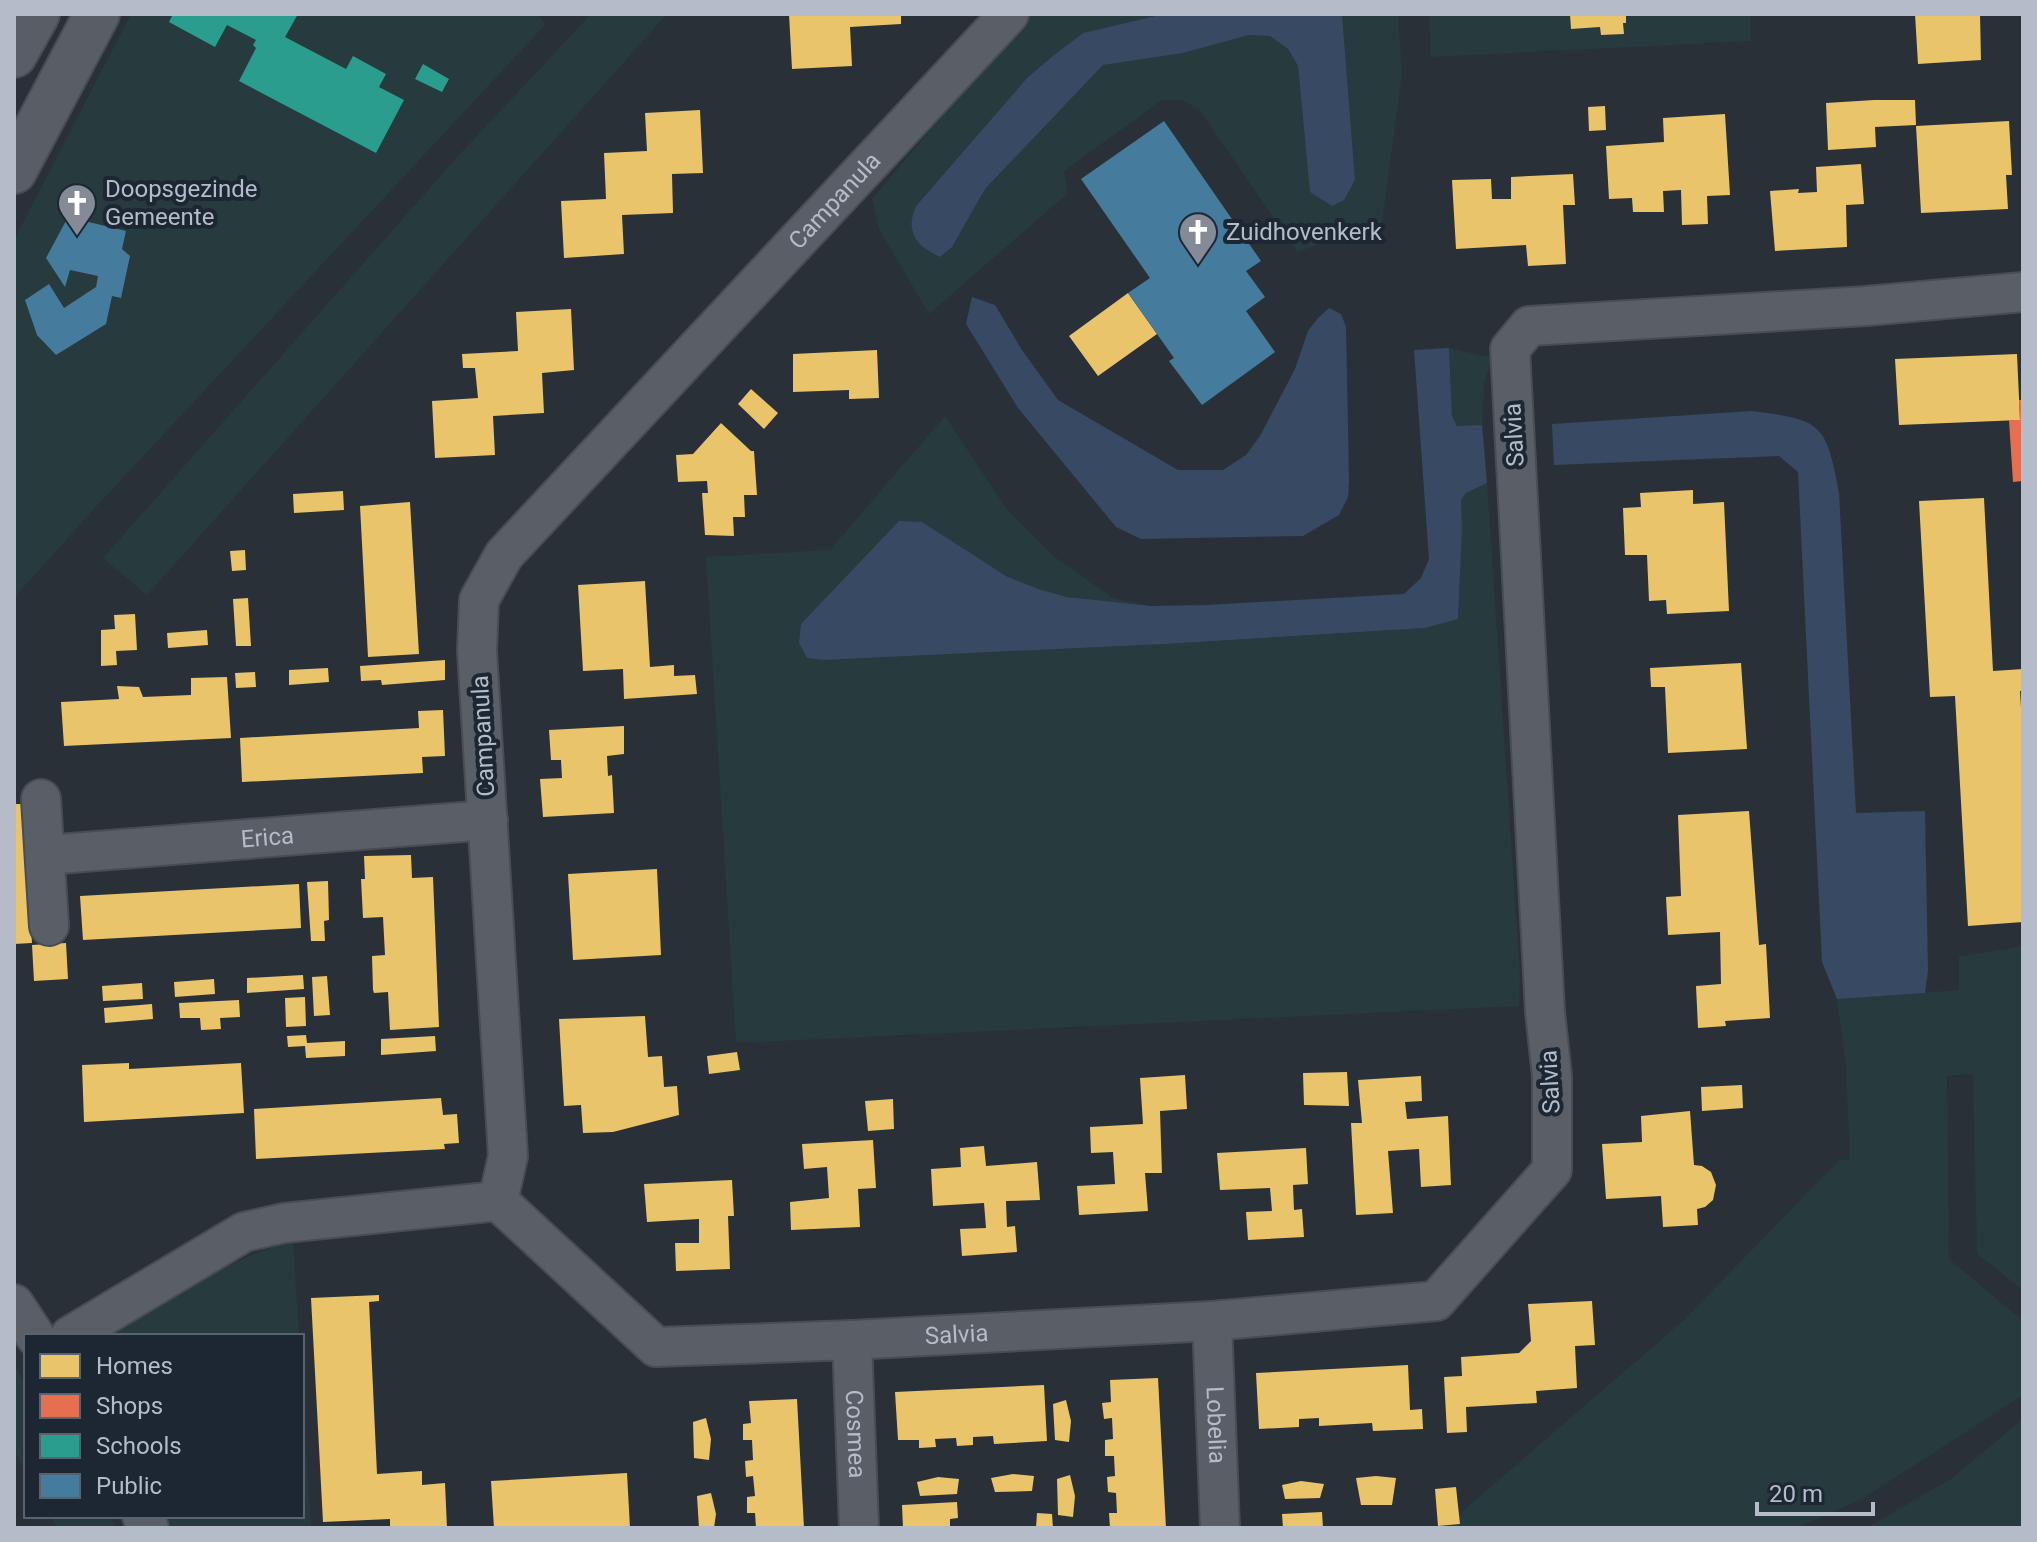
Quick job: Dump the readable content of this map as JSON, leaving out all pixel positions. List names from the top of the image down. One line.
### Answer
{"streets":{"street":["Campanula","Salvia","Erica","Lobelia","Cosmea"]},"crossings":[["Campanula","Salvia"],["Campanula","Erica"],["Salvia","Lobelia"],["Salvia","Cosmea"]],"places":{"church":["Doopsgezinde Gemeente","Zuidhovenkerk"]},"legend":["Homes","Shops","Schools","Public"],"scale_bar":"20 m"}
